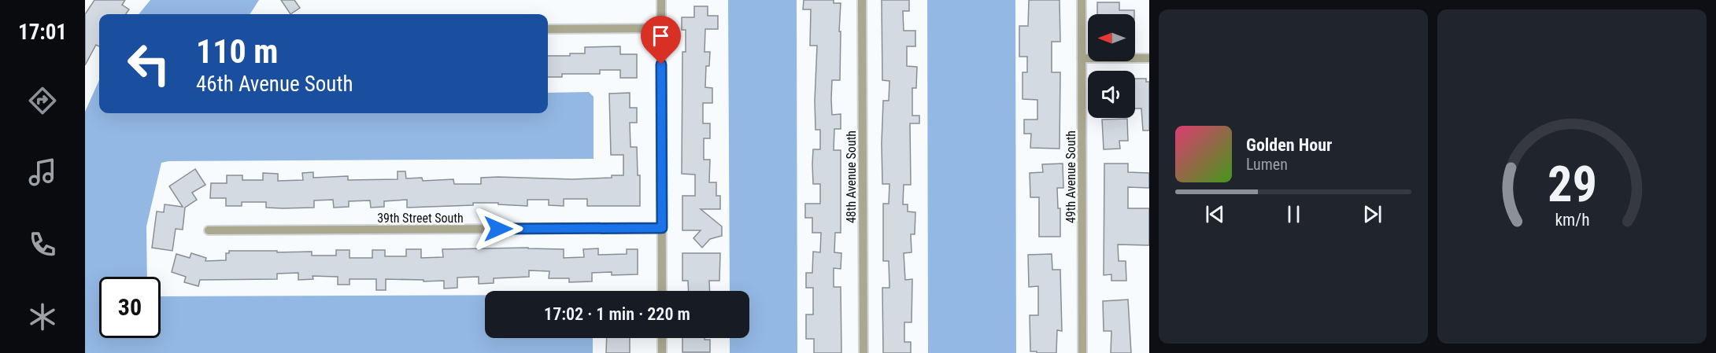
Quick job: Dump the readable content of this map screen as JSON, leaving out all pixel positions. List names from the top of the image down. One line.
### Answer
{"streets":{"street":["48th Avenue South","49th Avenue South","39th Street South"]},"north":"left","page":{"tabs":"17:01","turn":["110 m","46th Avenue South"],"song":["Golden Hour","Lumen"],"limit":"30","trip":"17:02 · 1 min · 220 m","gauge":["29","km/h"]}}
